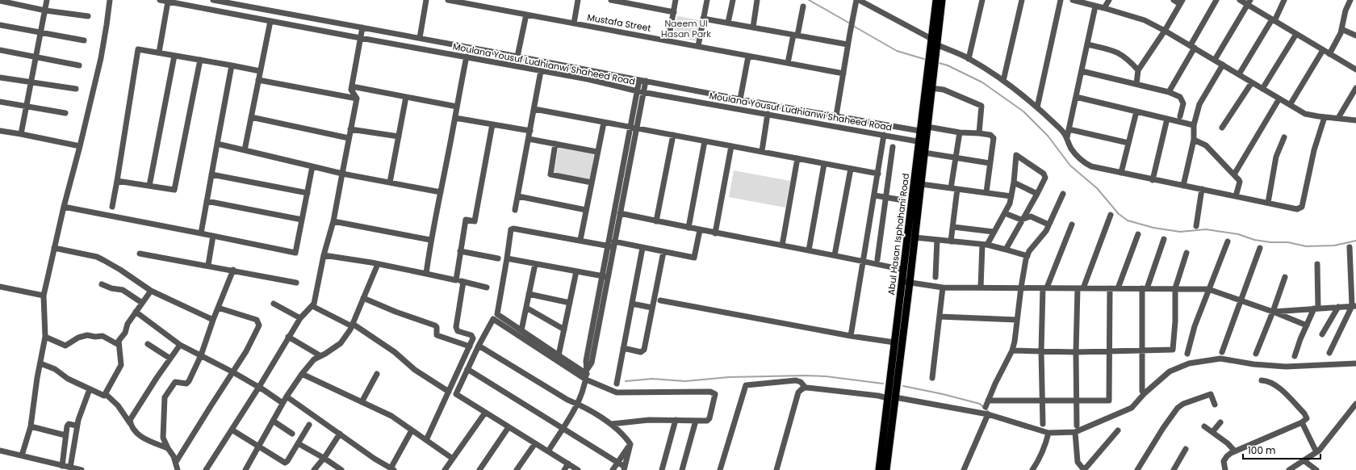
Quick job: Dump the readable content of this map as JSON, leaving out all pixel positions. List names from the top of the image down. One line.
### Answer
{"streets":{"main road":["Abul Hasan Isphahani Road"],"street":["Mustafa Street","Moulana Yousuf Ludhianwi Shaheed Road"]},"crossings":[["Moulana Yousuf Ludhianwi Shaheed Road","Abul Hasan Isphahani Road"]],"parks":["Naeem Ul Hasan Park"],"scale_bar":"100 m"}
